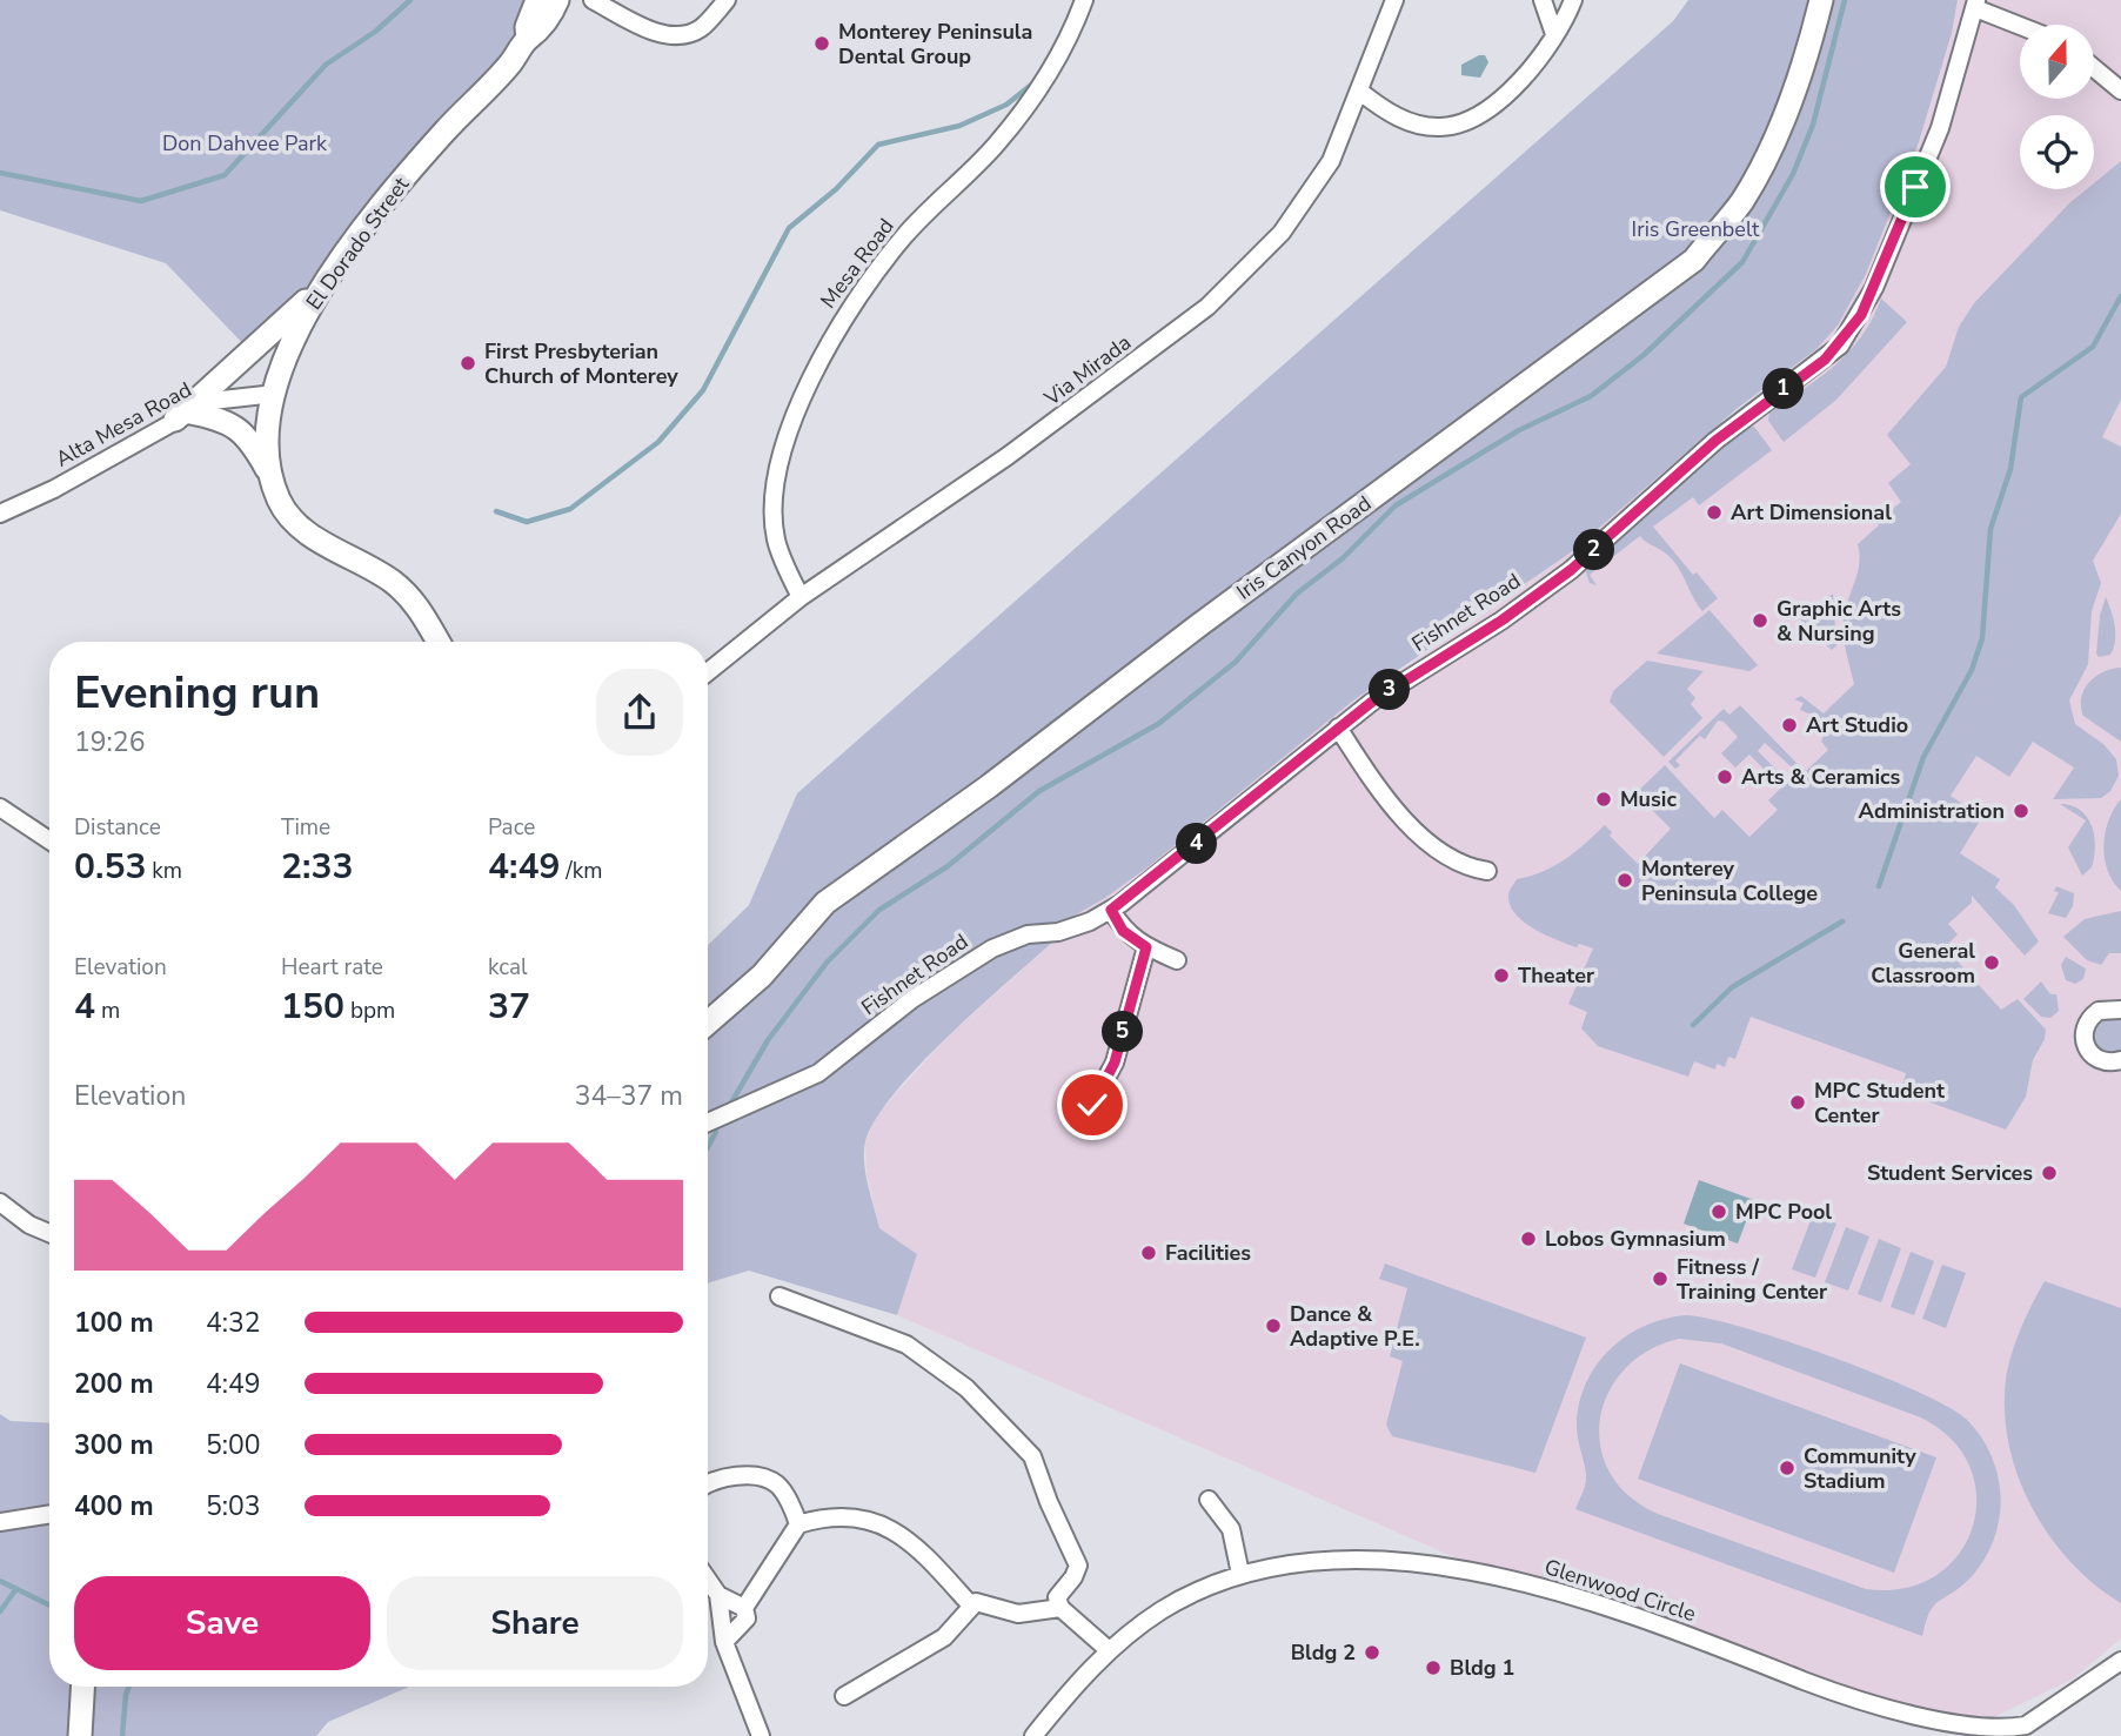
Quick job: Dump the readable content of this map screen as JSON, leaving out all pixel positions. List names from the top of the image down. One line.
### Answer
{"streets":{"street":["El Dorado Street","Mesa Road","Via Mirada","Alta Mesa Road","Iris Canyon Road","Fishnet Road","Glenwood Circle"]},"crossings":[["El Dorado Street","Alta Mesa Road"],["Mesa Road","Via Mirada"]],"parks":["Don Dahvee Park","Iris Greenbelt"],"places":["Monterey Peninsula Dental Group","First Presbyterian Church of Monterey","Art Dimensional","Graphic Arts & Nursing","Art Studio","Arts & Ceramics","Music","Administration","Monterey Peninsula College","General Classroom","Theater","MPC Student Center","Student Services","MPC Pool","Lobos Gymnasium","Facilities","Fitness / Training Center","Dance & Adaptive P.E.","Community Stadium","Bldg 2","Bldg 1"],"north":"top","page":{"pins":["1","2","3","4","5"],"heading":["Evening run","19:26"],"stats":[["Distance","0.53 km"],["Time","2:33"],["Pace","4:49 /km"],["Elevation","4 m"],["Heart rate","150 bpm"],["kcal","37"]],"chart":["Elevation","34–37 m"],"list":[{"name":"100 m","note":"4:32"},{"name":"200 m","note":"4:49"},{"name":"300 m","note":"5:00"},{"name":"400 m","note":"5:03"}],"buttons":["Save","Share"]}}
